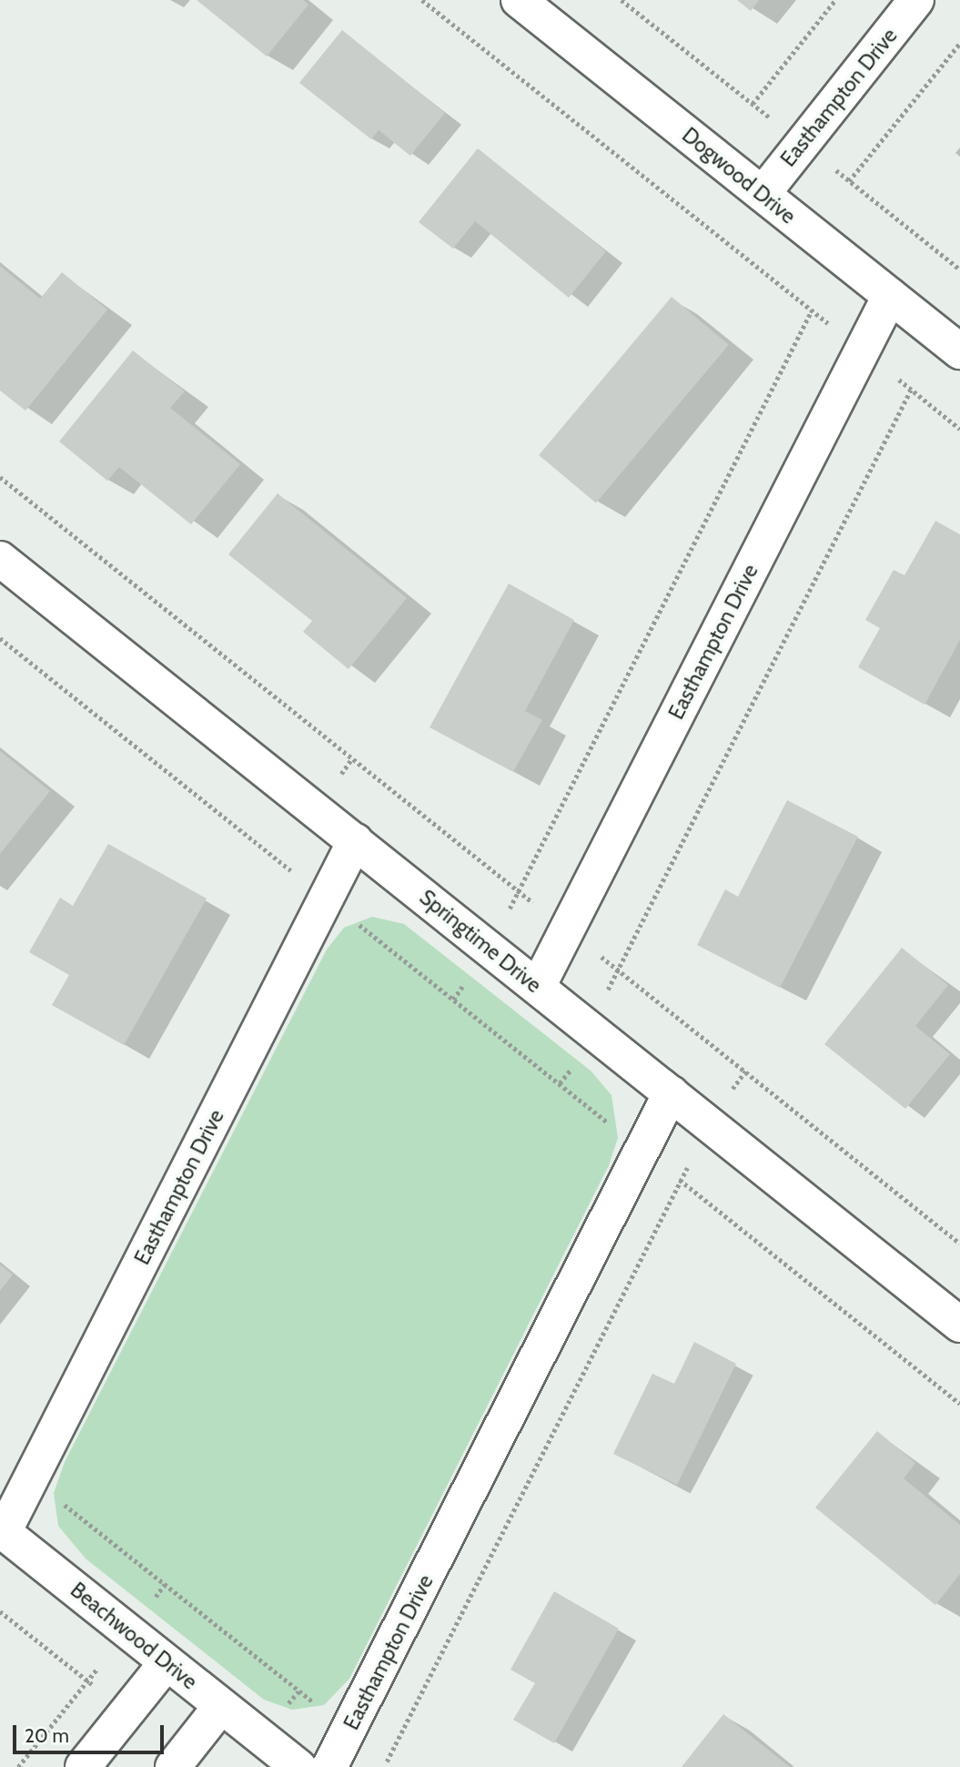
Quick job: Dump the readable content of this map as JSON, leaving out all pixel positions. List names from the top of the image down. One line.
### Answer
{"streets":{"street":["Easthampton Drive","Dogwood Drive","Springtime Drive","Beachwood Drive"]},"crossings":[["Easthampton Drive","Dogwood Drive"],["Easthampton Drive","Springtime Drive"],["Easthampton Drive","Beachwood Drive"]],"scale_bar":"20 m"}
